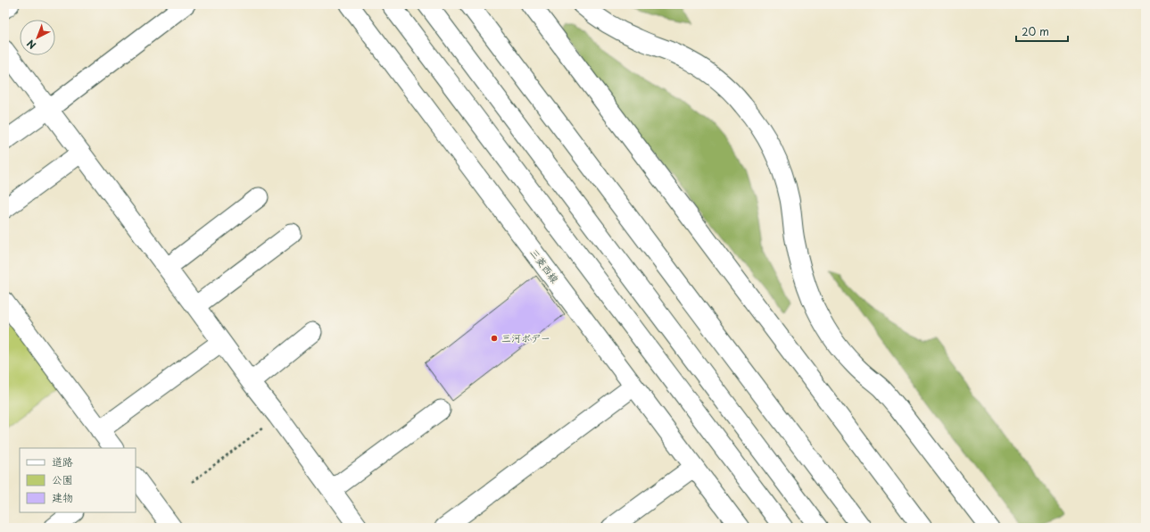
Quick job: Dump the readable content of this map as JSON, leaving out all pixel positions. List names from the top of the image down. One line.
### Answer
{"streets":{"street":["三菱西線"]},"places":["三河ボデー"],"legend":["道路","公園","建物"],"scale_bar":"20 m","north":"bottom left"}
